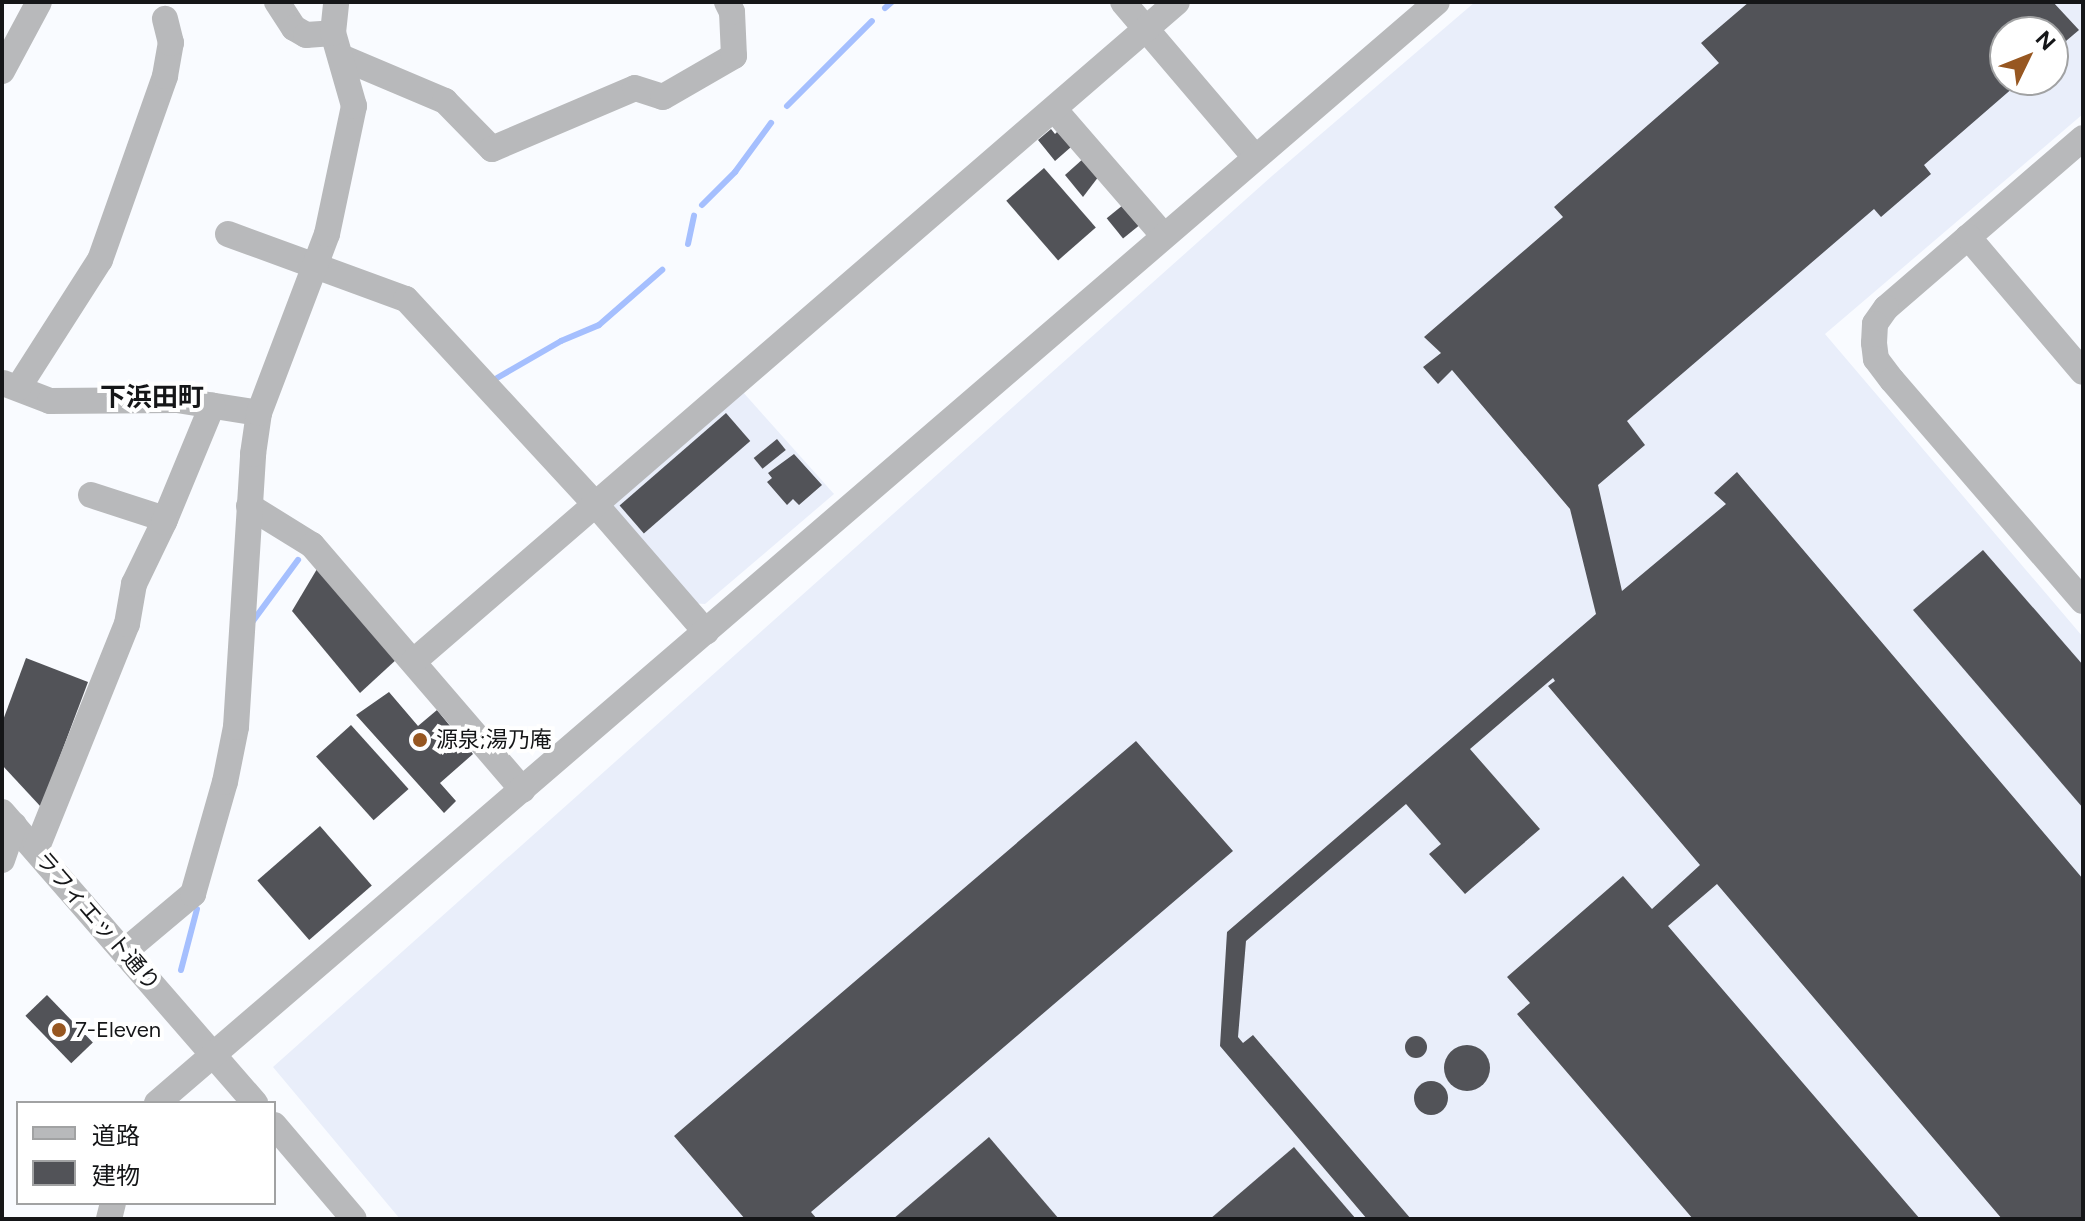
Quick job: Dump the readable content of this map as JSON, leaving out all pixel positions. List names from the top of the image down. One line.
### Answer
{"streets":{"street":["ラフィエット通り"]},"districts":["下浜田町"],"places":["源泉;湯乃庵","7-Eleven"],"legend":["道路","建物"],"north":"top right"}
